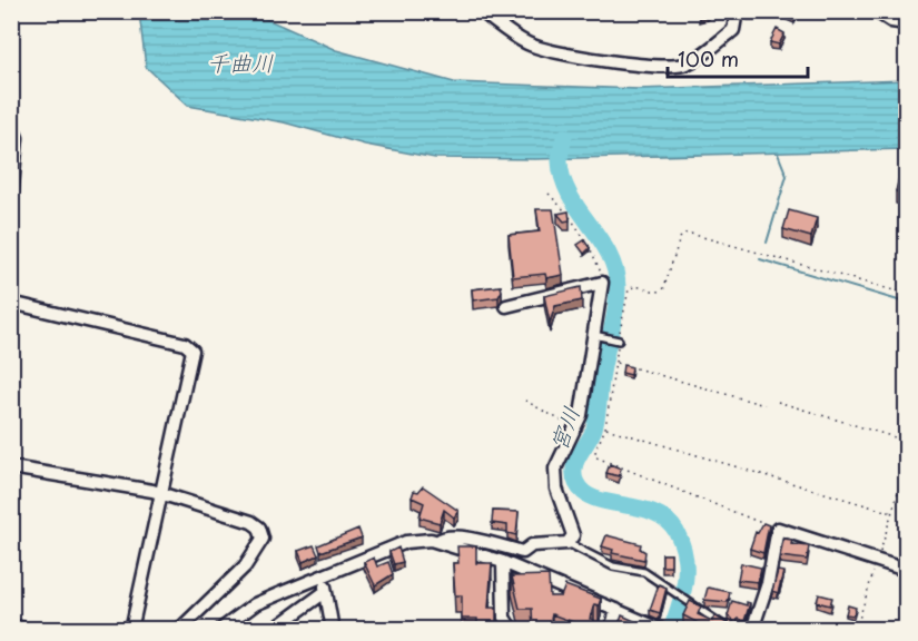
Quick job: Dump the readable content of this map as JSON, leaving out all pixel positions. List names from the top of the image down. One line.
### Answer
{"water":["千曲川","宮川"],"scale_bar":"100 m"}
